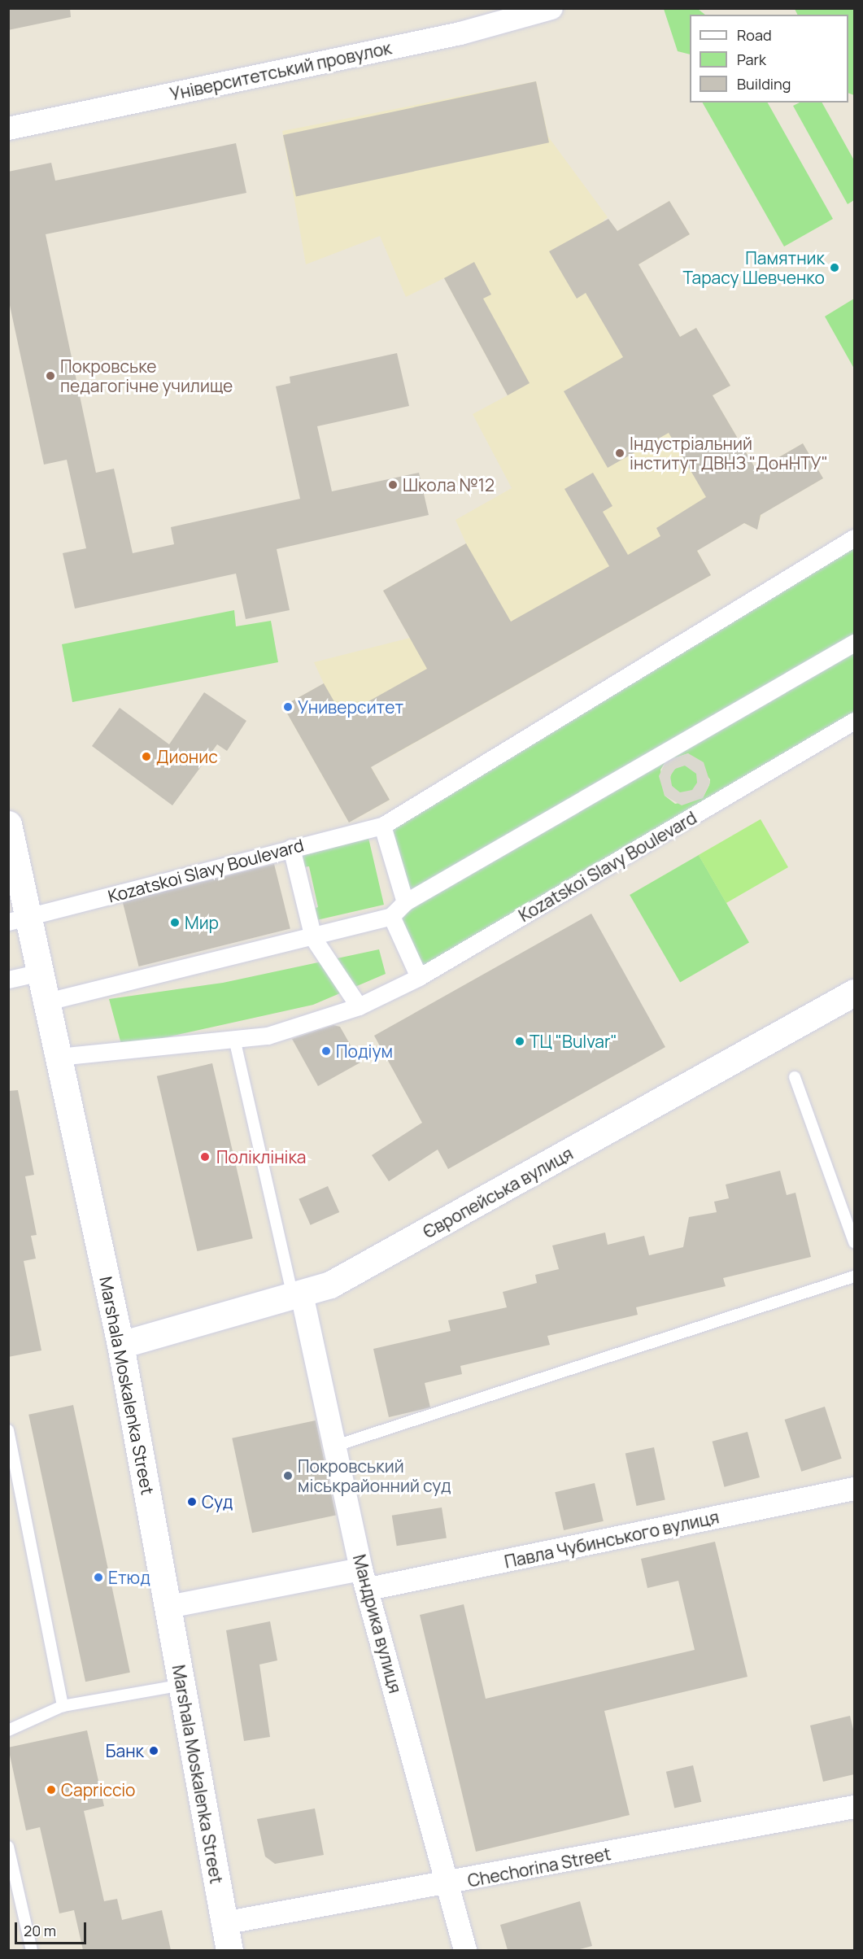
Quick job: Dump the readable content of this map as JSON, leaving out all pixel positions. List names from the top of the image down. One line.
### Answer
{"streets":{"street":["Університетський провулок","Kozatskoi Slavy Boulevard","Європейська вулиця","Marshala Moskalenka Street","Павла Чубинського вулиця","Мандрика вулиця","Chechorina Street"]},"crossings":[["Kozatskoi Slavy Boulevard","Marshala Moskalenka Street"],["Європейська вулиця","Marshala Moskalenka Street"],["Європейська вулиця","Мандрика вулиця"],["Marshala Moskalenka Street","Павла Чубинського вулиця"],["Marshala Moskalenka Street","Chechorina Street"],["Павла Чубинського вулиця","Мандрика вулиця"],["Мандрика вулиця","Chechorina Street"]],"places":["Памятник Тарасу Шевченко","Покровське педагогічне училище","Індустріальний інститут ДВНЗ \"ДонНТУ\"","Школа №12","Университет","Дионис","Мир","ТЦ \"Bulvar\"","Подіум","Поліклініка","Покровський міськрайонний суд","Суд","Етюд","Банк","Capriccio"],"legend":["Road","Park","Building"],"scale_bar":"20 m"}
